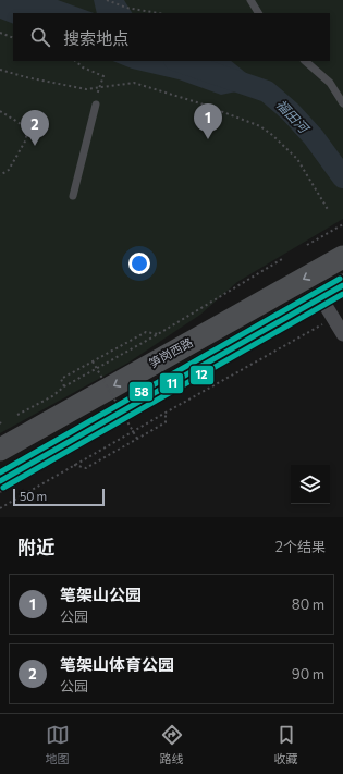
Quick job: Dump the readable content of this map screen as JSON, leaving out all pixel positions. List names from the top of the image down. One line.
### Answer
{"streets":{"main road":["笋岗西路"]},"water":["福田河"],"lines":["transit line 58","transit line 11","transit line 12"],"scale_bar":"50 m","page":{"search":"搜索地点","pins":["1","2"],"scale":"50 m","heading":["附近","2个结果"],"list":[{"mark":"1","name":"笔架山公园","note":"公园","value":"80 m"},{"mark":"2","name":"笔架山体育公园","note":"公园","value":"90 m"}],"nav":["地图","路线","收藏"]}}
